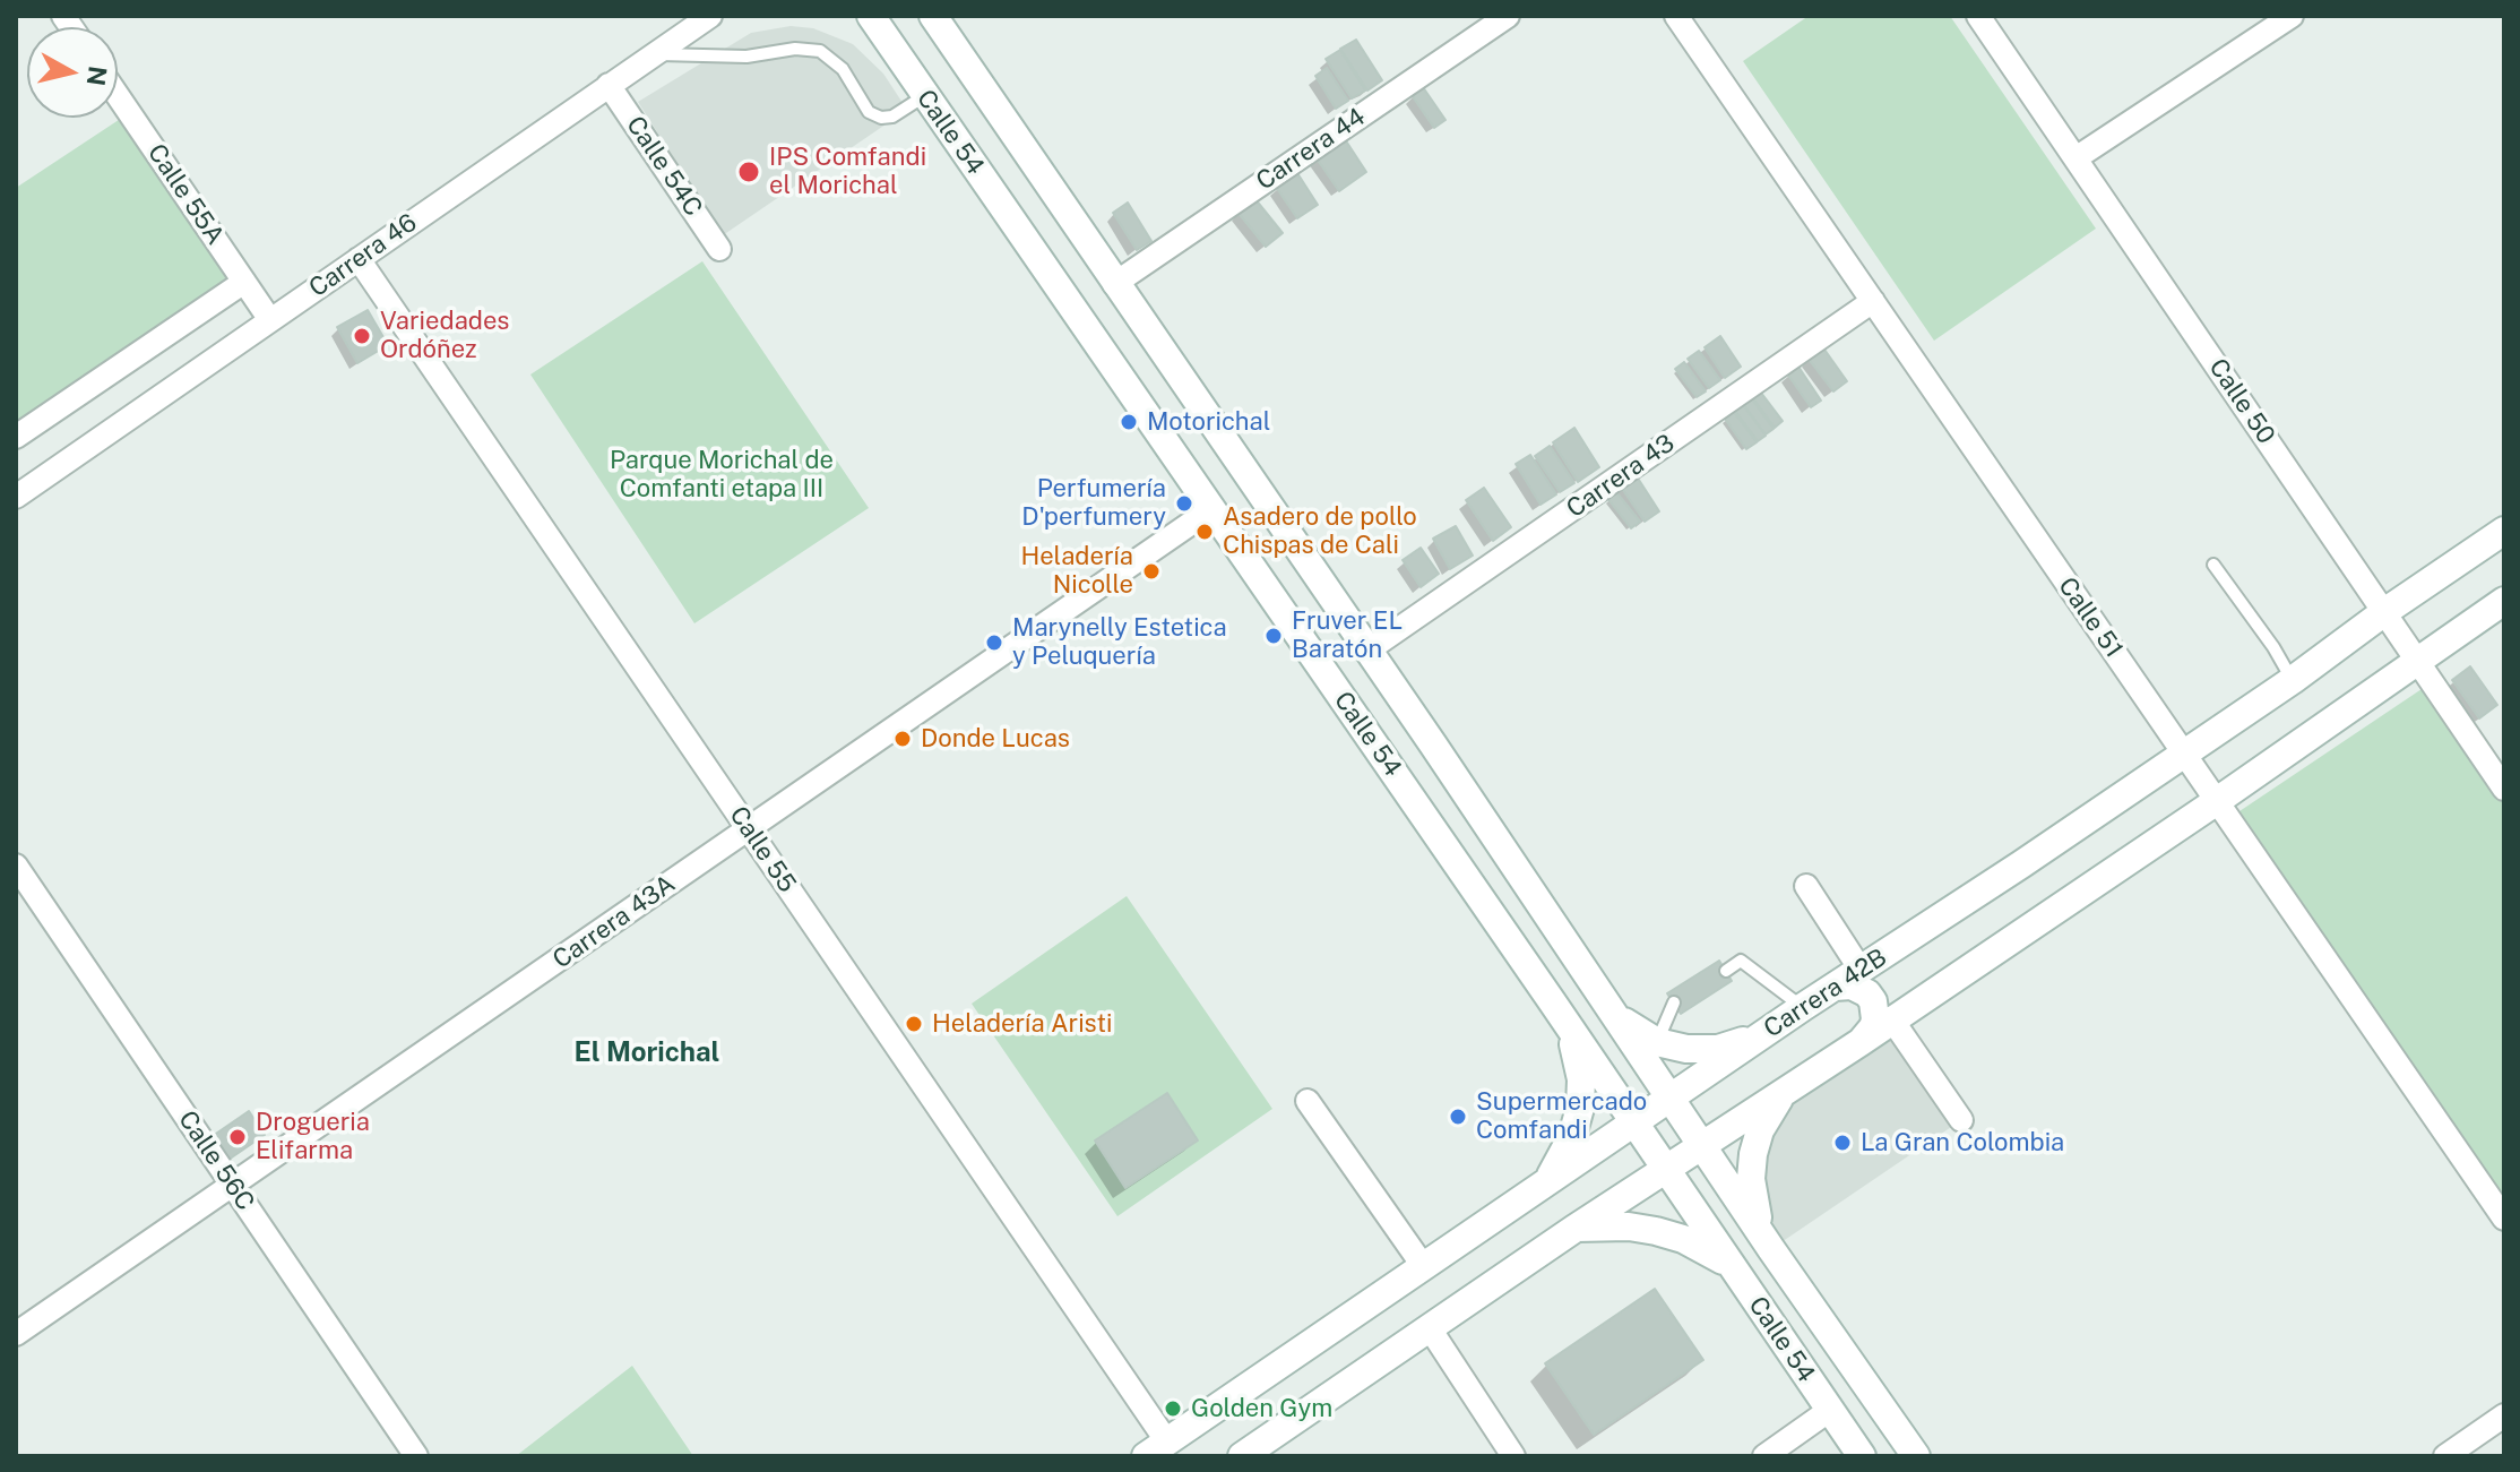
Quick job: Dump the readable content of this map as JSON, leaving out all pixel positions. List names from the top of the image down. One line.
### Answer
{"streets":{"main road":["Calle 54","Carrera 42B"],"street":["Carrera 44","Calle 54C","Calle 55A","Carrera 46","Calle 50","Carrera 43","Calle 51","Calle 55","Carrera 43A","Calle 56C"]},"crossings":[["Calle 54","Carrera 44"],["Calle 54","Carrera 43"],["Calle 54","Carrera 43A"],["Calle 54","Carrera 42B"],["Calle 54C","Carrera 46"],["Calle 55A","Carrera 46"],["Carrera 46","Calle 55"],["Calle 50","Carrera 42B"],["Carrera 43","Calle 51"],["Calle 51","Carrera 42B"],["Calle 55","Carrera 43A"],["Calle 55","Carrera 42B"],["Carrera 43A","Calle 56C"]],"districts":["El Morichal"],"parks":["Parque Morichal de Comfanti etapa III"],"places":["IPS Comfandi el Morichal","Variedades Ordóñez","Motorichal","Perfumería D'perfumery","Asadero de pollo Chispas de Cali","Heladería Nicolle","Fruver EL Baratón","Marynelly Estetica y Peluquería","Donde Lucas","Heladería Aristi","Supermercado Comfandi","Drogueria Elifarma","La Gran Colombia","Golden Gym"],"north":"right"}
